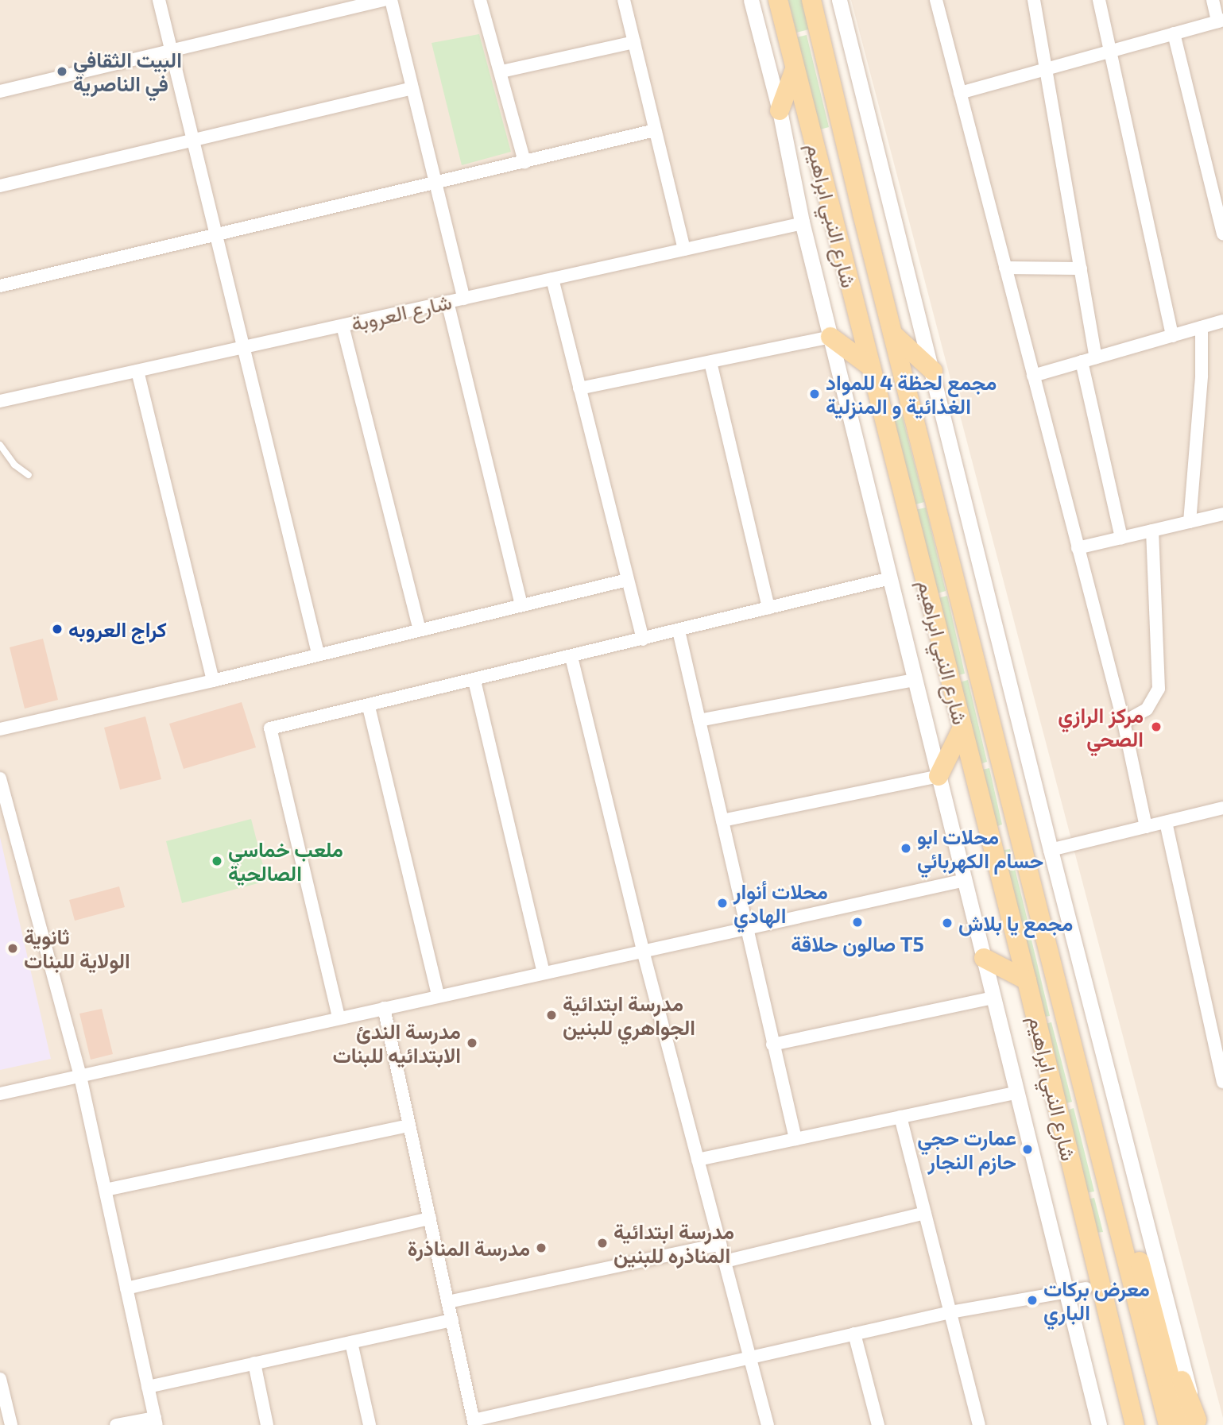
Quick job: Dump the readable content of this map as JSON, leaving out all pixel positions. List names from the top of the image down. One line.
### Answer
{"streets":{"main road":["شارع النبي ابراهيم"],"street":["شارع العروبة"]},"places":["البيت الثقافي في الناصرية","مجمع لحظة 4 للمواد الغذائية و المنزلية","كراج العروبه","مركز الرازي الصحي","محلات ابو حسام الكهربائي","ملعب خماسي الصالحية","محلات أنوار الهادي","صالون حلاقة T5","مجمع يا بلاش","ثانوية الولاية للبنات","مدرسة ابتدائية الجواهري للبنين","مدرسة الندئ الابتدائيه للبنات","عمارت حجي حازم النجار","مدرسة ابتدائية المناذره للبنين","مدرسة المناذرة","معرض بركات الباري"]}
